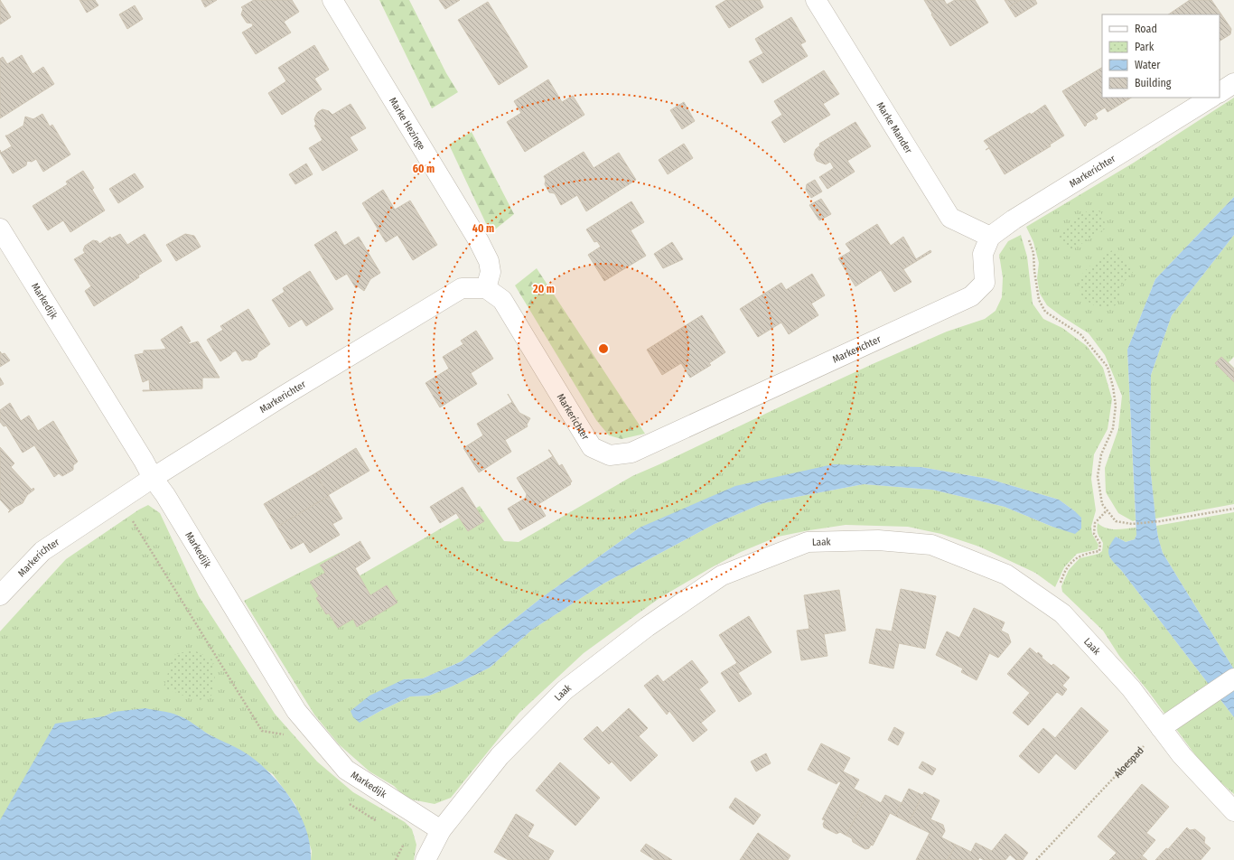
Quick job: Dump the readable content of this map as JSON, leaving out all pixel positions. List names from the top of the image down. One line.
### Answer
{"streets":{"street":["Marke Hezinge","Marke Mander","Markerichter","Markedijk","Laak"],"path":["Aloespad"]},"crossings":[["Marke Hezinge","Markerichter"],["Marke Mander","Markerichter"],["Markerichter","Markedijk"],["Markedijk","Laak"],["Laak","Aloespad"]],"legend":["Road","Park","Water","Building"],"rings":["60 m","40 m","20 m"]}
